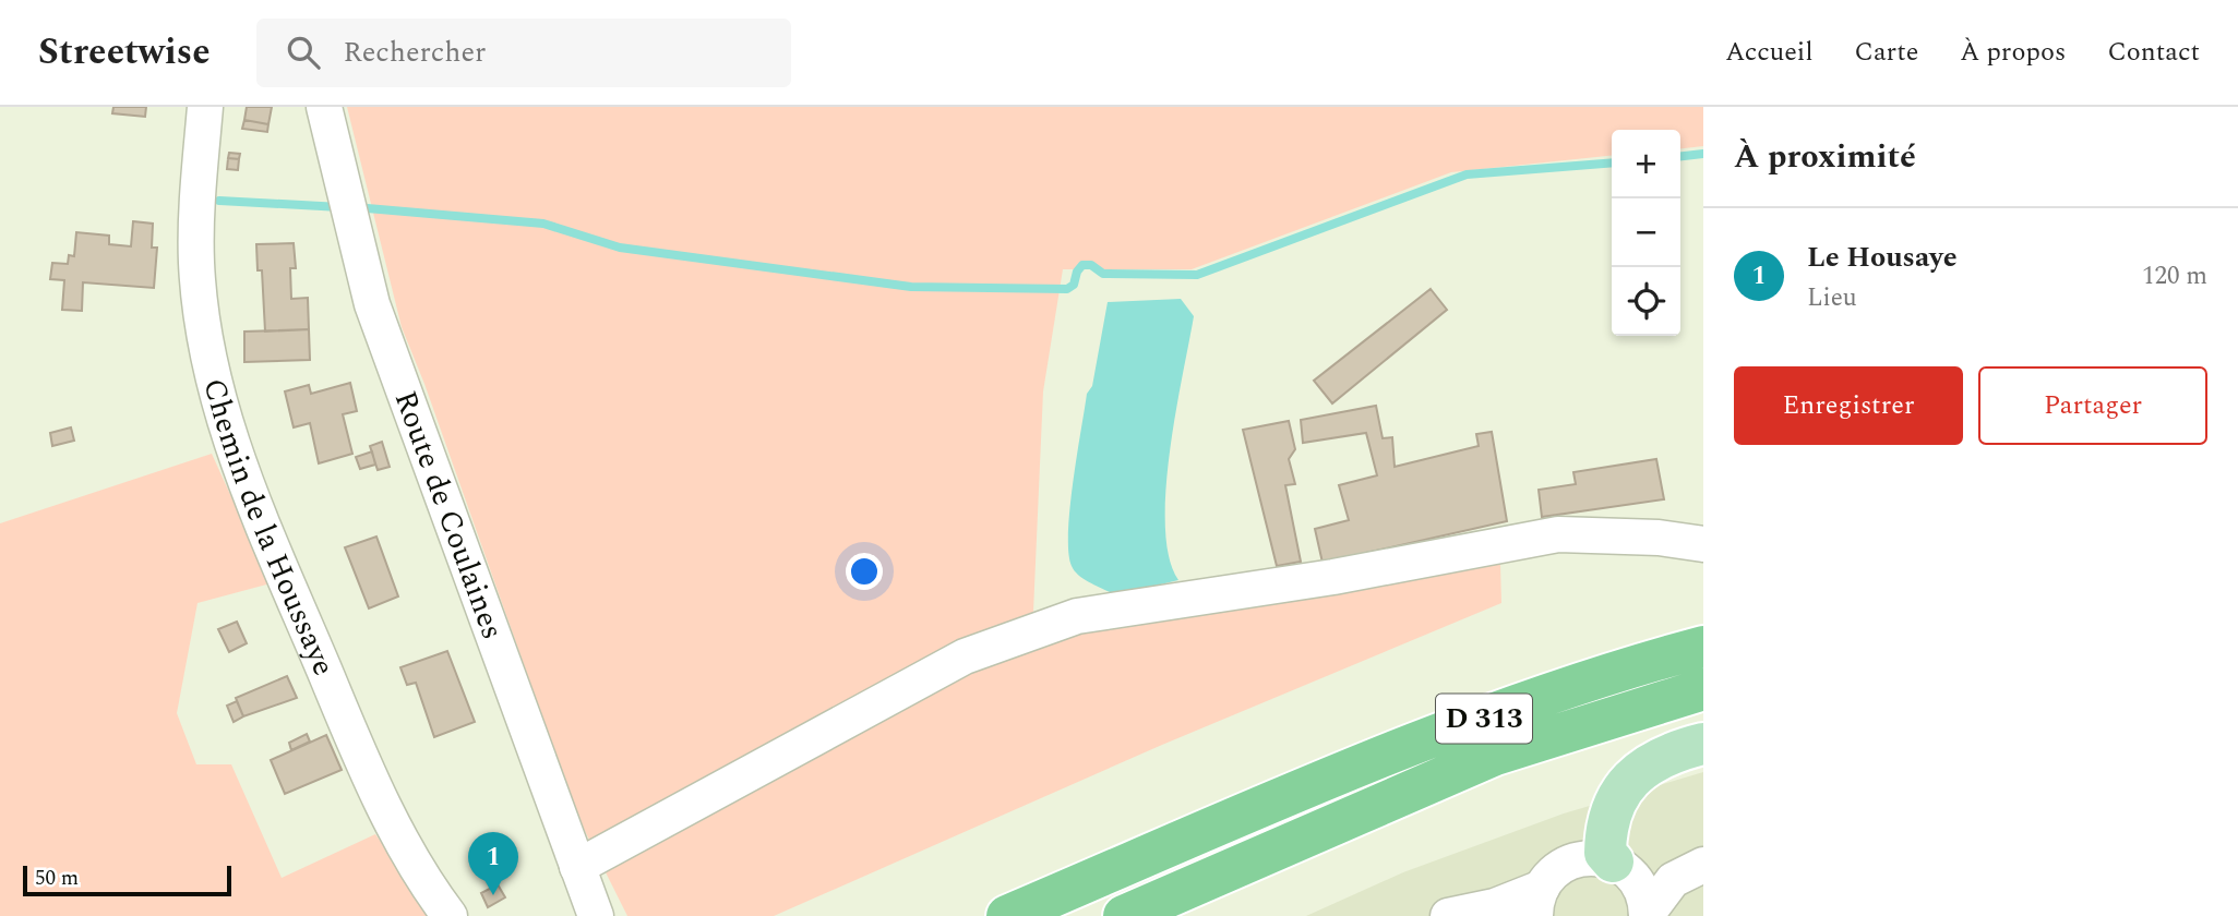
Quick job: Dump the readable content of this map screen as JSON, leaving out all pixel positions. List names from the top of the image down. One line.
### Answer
{"streets":{"highway":["D 313"],"street":["Route de Coulaines","Chemin de la Houssaye"]},"scale_bar":"50 m","page":{"header":"Streetwise","search":"Rechercher","nav":["Accueil","Carte","À propos","Contact"],"heading":"À proximité","map_buttons":["+","−"],"list":[{"mark":"1","name":"Le Housaye","note":"Lieu","value":"120 m"}],"buttons":["Enregistrer","Partager"],"pins":"1","scale":"50 m"}}
